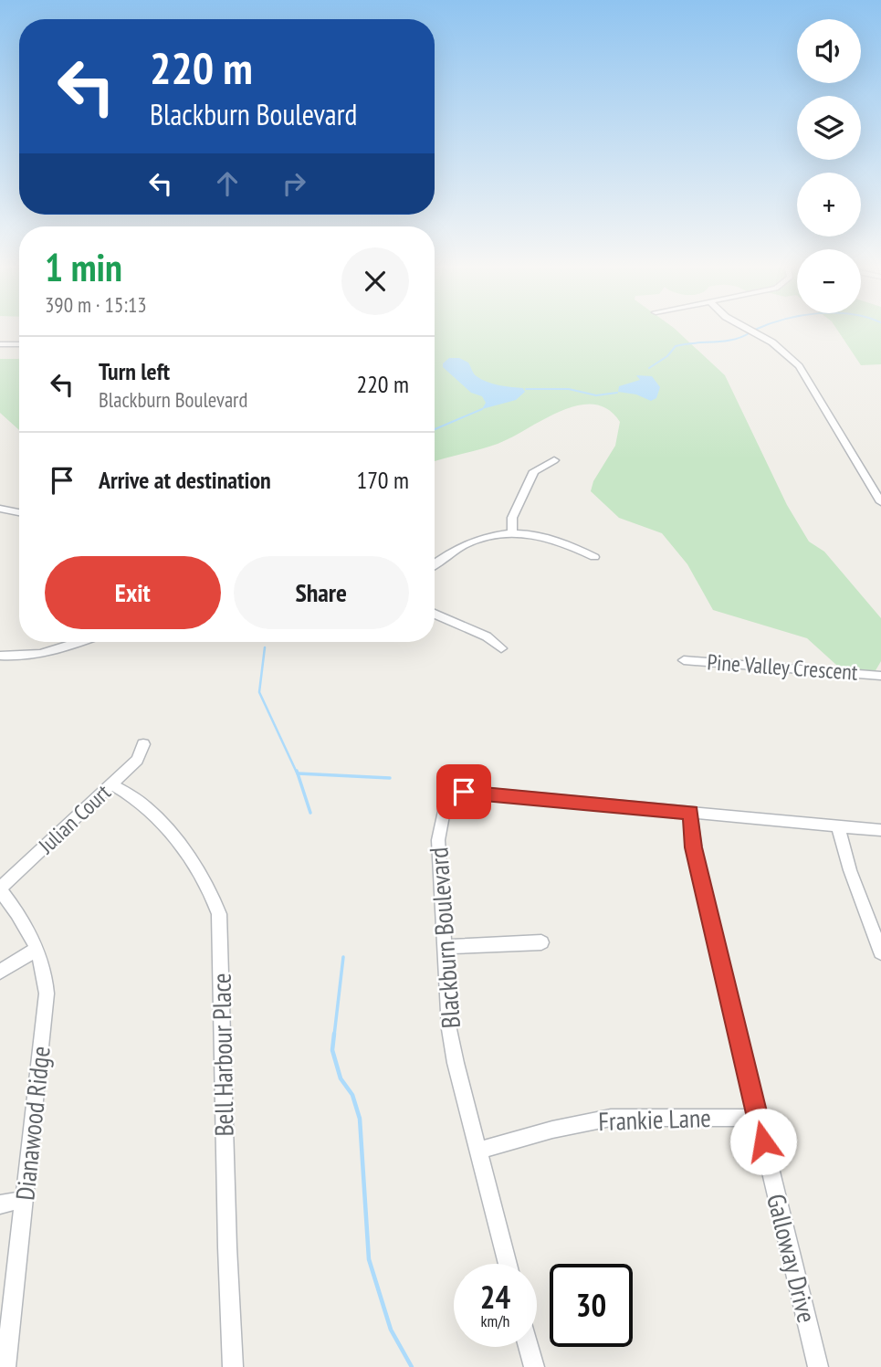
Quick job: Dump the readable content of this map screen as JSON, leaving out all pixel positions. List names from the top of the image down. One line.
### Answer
{"streets":{"street":["Pine Valley Crescent","Julian Court","Blackburn Boulevard","Bell Harbour Place","Frankie Lane","Dianawood Ridge","Galloway Drive"]},"crossings":[["Julian Court","Bell Harbour Place"],["Julian Court","Dianawood Ridge"],["Blackburn Boulevard","Frankie Lane"],["Blackburn Boulevard","Galloway Drive"],["Frankie Lane","Galloway Drive"]],"page":{"map_buttons":["+","−"],"turn":["220 m","Blackburn Boulevard"],"heading":["1 min","390 m · 15:13"],"list":[{"name":"Turn left","note":"Blackburn Boulevard","value":"220 m"},{"name":"Arrive at destination","value":"170 m"}],"buttons":["Exit","Share"],"speed":"24 km/h","limit":"30"}}
